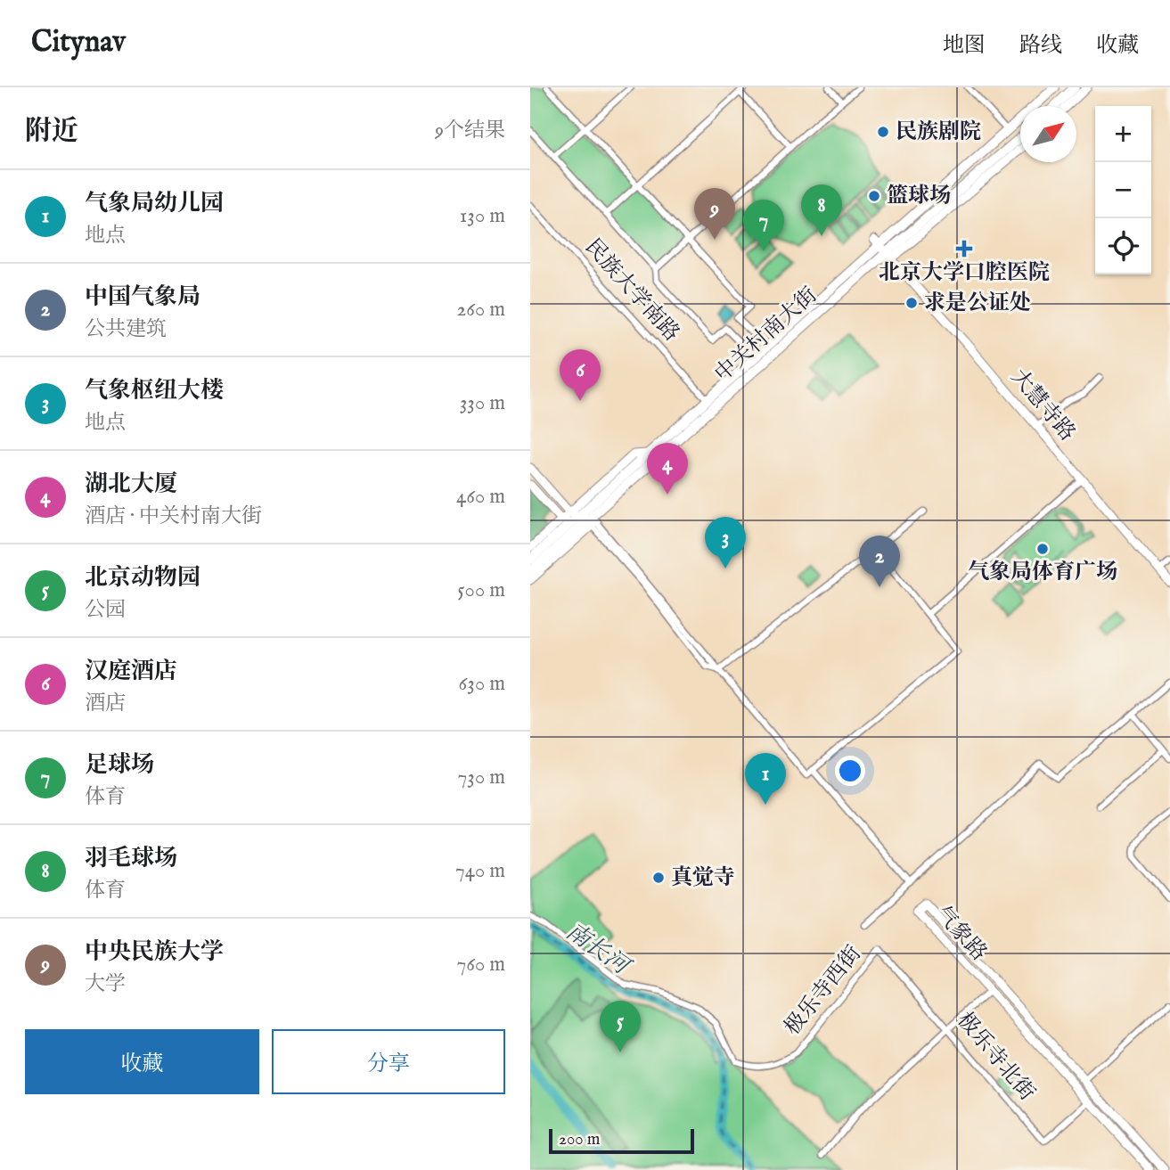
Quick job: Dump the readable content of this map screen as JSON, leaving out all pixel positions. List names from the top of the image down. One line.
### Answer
{"streets":{"main road":["中关村南大街"],"street":["民族大学南路","大慧寺路","气象路","极乐寺西街","极乐寺北街"]},"crossings":[["民族大学南路","中关村南大街"],["中关村南大街","大慧寺路"],["气象路","极乐寺北街"],["极乐寺西街","极乐寺北街"]],"water":["南长河"],"places":{"other":["民族剧院","篮球场","求是公证处","气象局体育广场","真觉寺"],"health":["北京大学口腔医院"]},"scale_bar":"200 m","north":"top right","page":{"header":"Citynav","nav":["地图","路线","收藏"],"heading":["附近","9个结果"],"map_buttons":["+","−"],"list":[{"mark":"1","name":"气象局幼儿园","note":"地点","value":"130 m"},{"mark":"2","name":"中国气象局","note":"公共建筑","value":"260 m"},{"mark":"3","name":"气象枢纽大楼","note":"地点","value":"330 m"},{"mark":"4","name":"湖北大厦","note":"酒店 · 中关村南大街","value":"460 m"},{"mark":"5","name":"北京动物园","note":"公园","value":"500 m"},{"mark":"6","name":"汉庭酒店","note":"酒店","value":"630 m"},{"mark":"7","name":"足球场","note":"体育","value":"730 m"},{"mark":"8","name":"羽毛球场","note":"体育","value":"740 m"},{"mark":"9","name":"中央民族大学","note":"大学","value":"760 m"}],"pins":["8","9","7","6","4","3","2","1","5"],"buttons":["收藏","分享"],"scale":"200 m"}}
